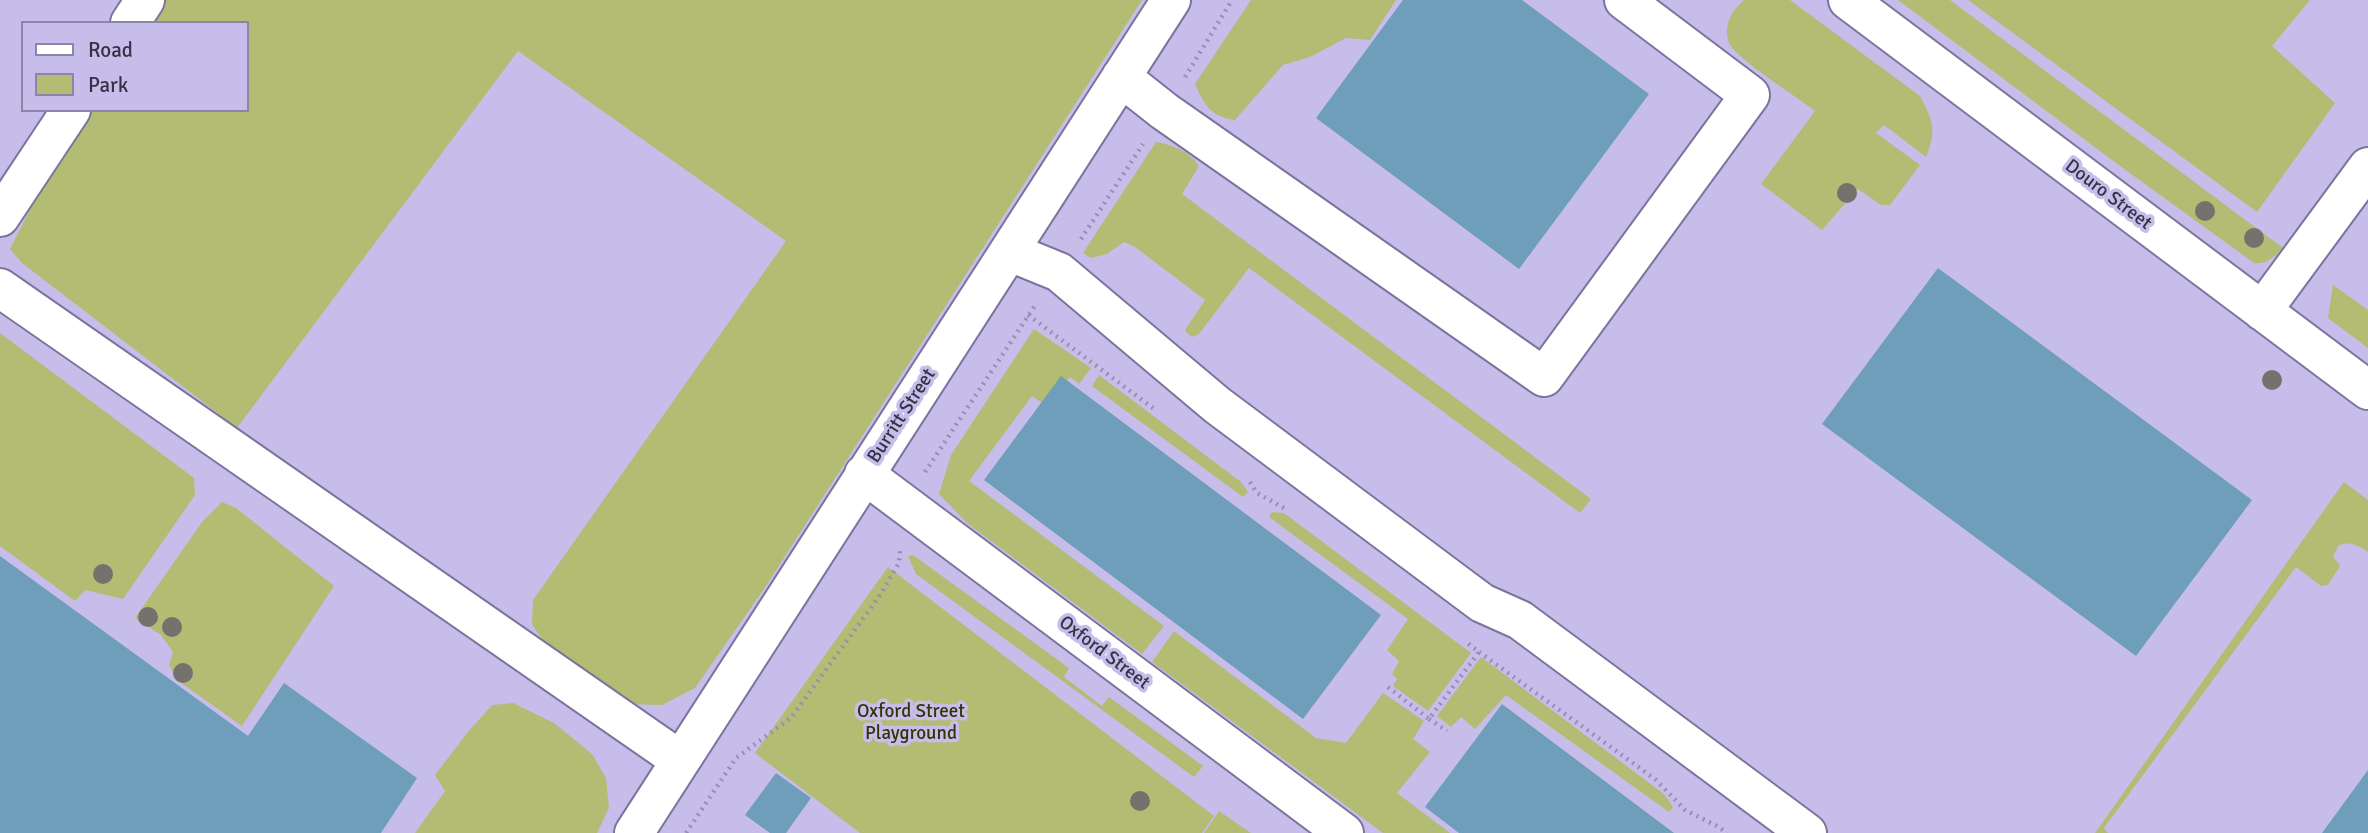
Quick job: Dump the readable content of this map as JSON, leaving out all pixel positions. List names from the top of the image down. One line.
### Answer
{"streets":{"street":["Douro Street","Burritt Street","Oxford Street"]},"crossings":[["Burritt Street","Oxford Street"]],"parks":["Oxford Street Playground"],"legend":["Road","Park"]}
